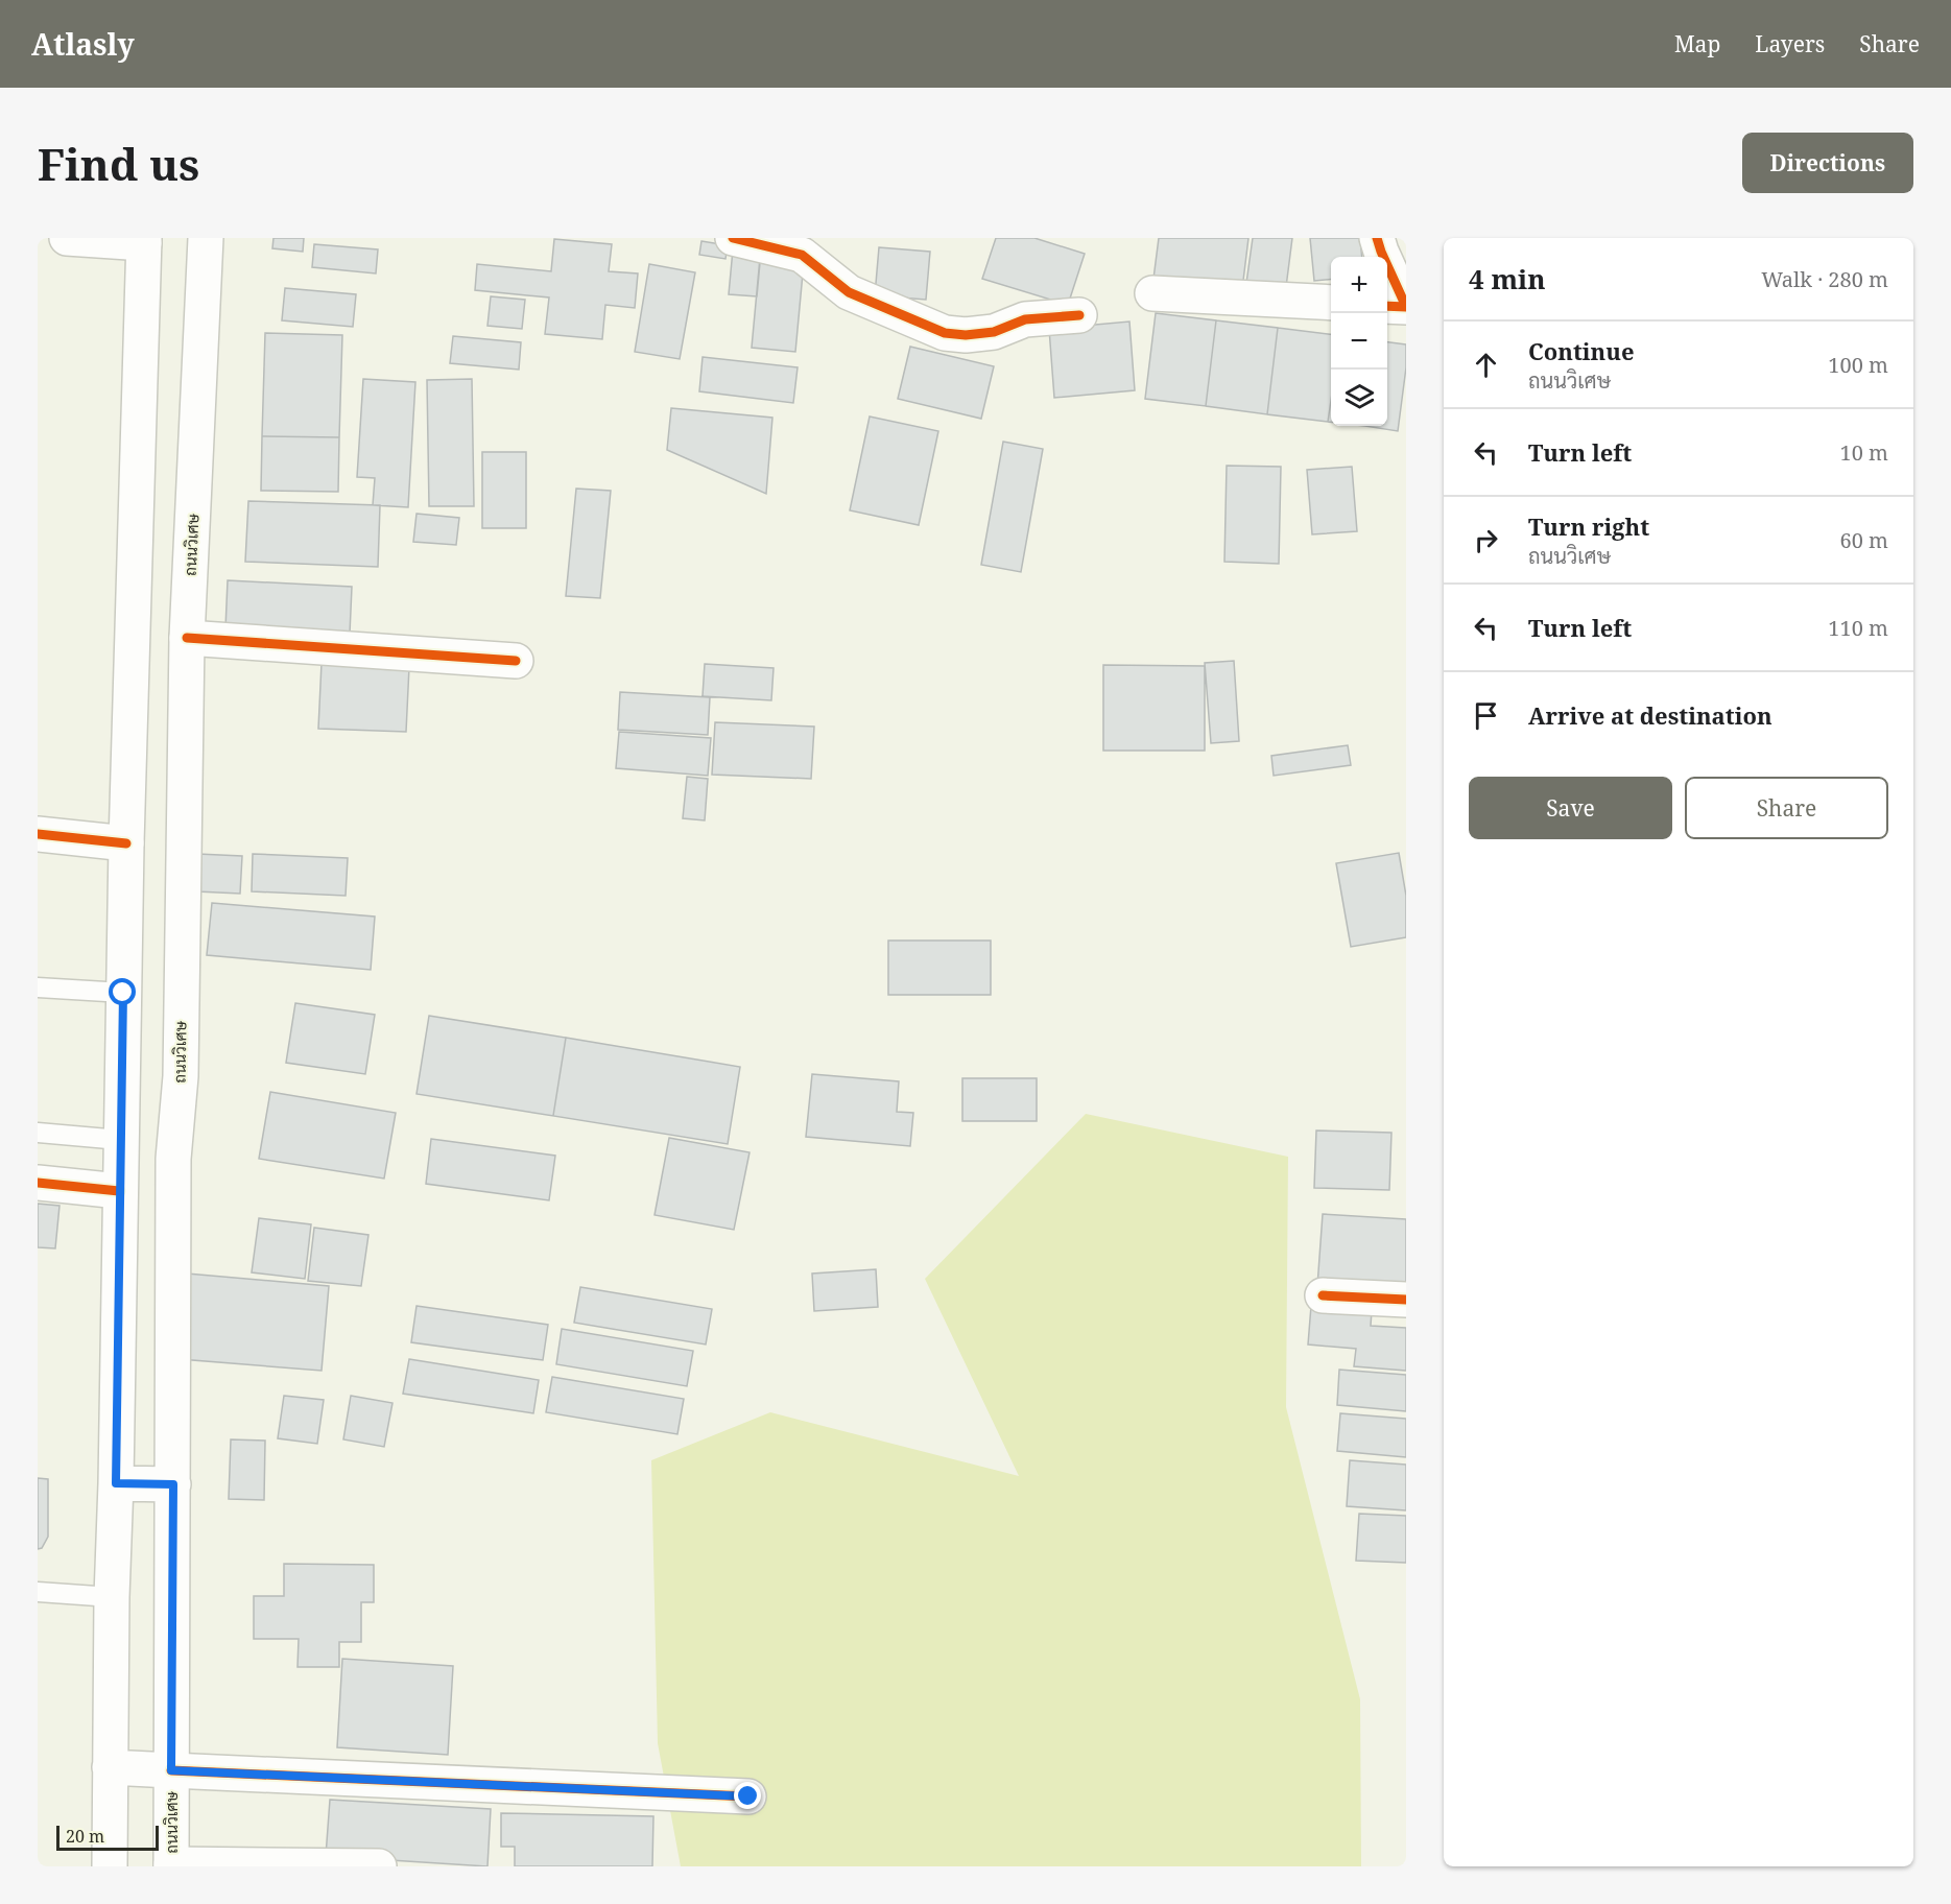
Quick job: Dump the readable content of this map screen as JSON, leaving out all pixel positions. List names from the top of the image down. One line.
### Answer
{"streets":{"main road":["ถนนวิเศษ"]},"scale_bar":"20 m","page":{"header":"Atlasly","nav":["Map","Layers","Share"],"buttons":["Directions",["Save","Share"]],"title":"Find us","heading":["4 min","Walk · 280 m"],"map_buttons":["+","−"],"list":[["Continue","ถนนวิเศษ","100 m"],["Turn left","10 m"],["Turn right","ถนนวิเศษ","60 m"],["Turn left","110 m"],"Arrive at destination"],"scale":"20 m"}}
